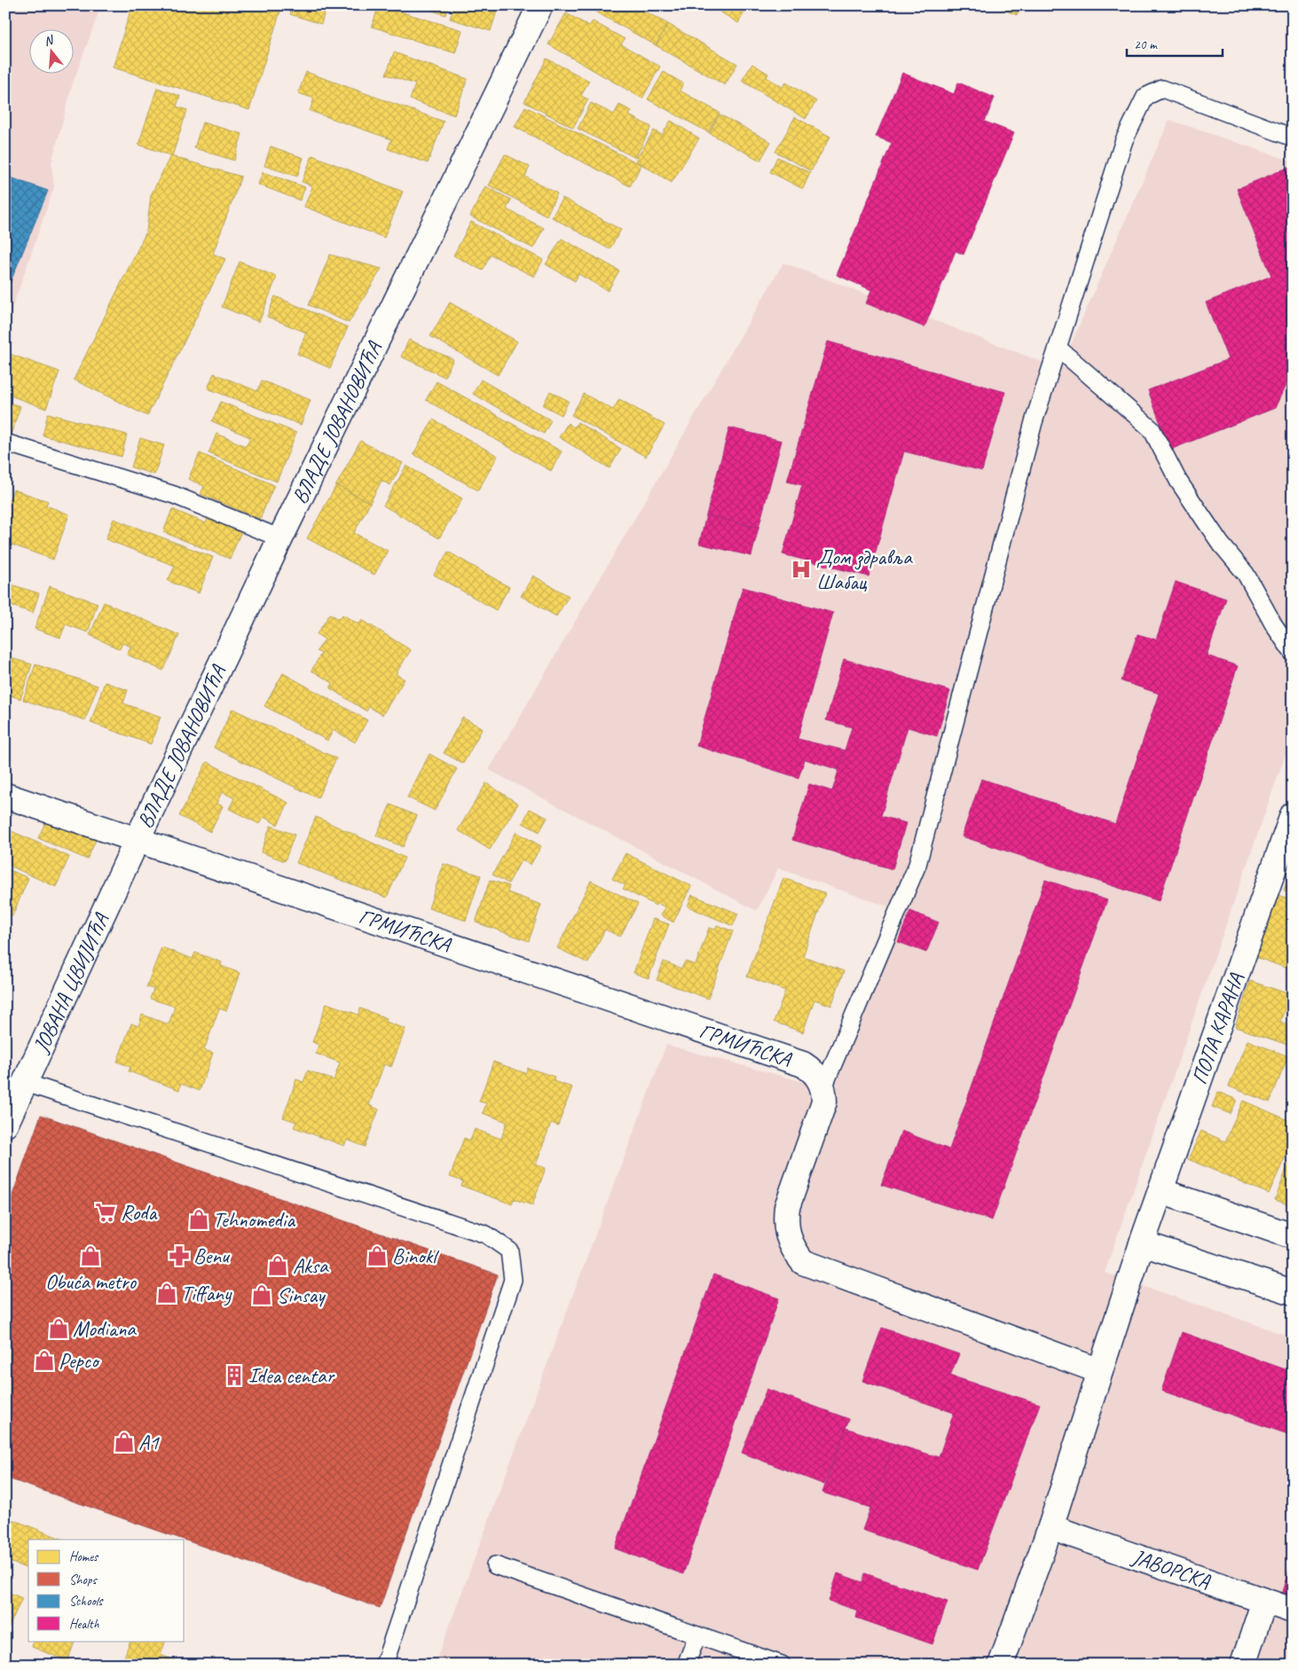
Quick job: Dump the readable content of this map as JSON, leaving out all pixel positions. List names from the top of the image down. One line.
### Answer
{"streets":{"street":["ВЛАДЕ ЈОВАНОВИЋА","ГРМИЋСКА","ЈОВАНА ЦВИЈИЋА","ПОПА КАРАНА","ЈАВОРСКА"]},"crossings":[["ВЛАДЕ ЈОВАНОВИЋА","ГРМИЋСКА"],["ВЛАДЕ ЈОВАНОВИЋА","ЈОВАНА ЦВИЈИЋА"],["ГРМИЋСКА","ЈОВАНА ЦВИЈИЋА"],["ПОПА КАРАНА","ЈАВОРСКА"]],"places":{"hospital":["Дом здравља Шабац"],"supermarket":["Roda"],"shop":["Tehnomedia","Obuća metro","Binokl","Aksa","Tiffany","Sinsay","Modiana","Pepco","A1"],"pharmacy":["Benu"],"building":["Idea centar"]},"legend":["Homes","Shops","Schools","Health"],"scale_bar":"20 m","north":"top"}
